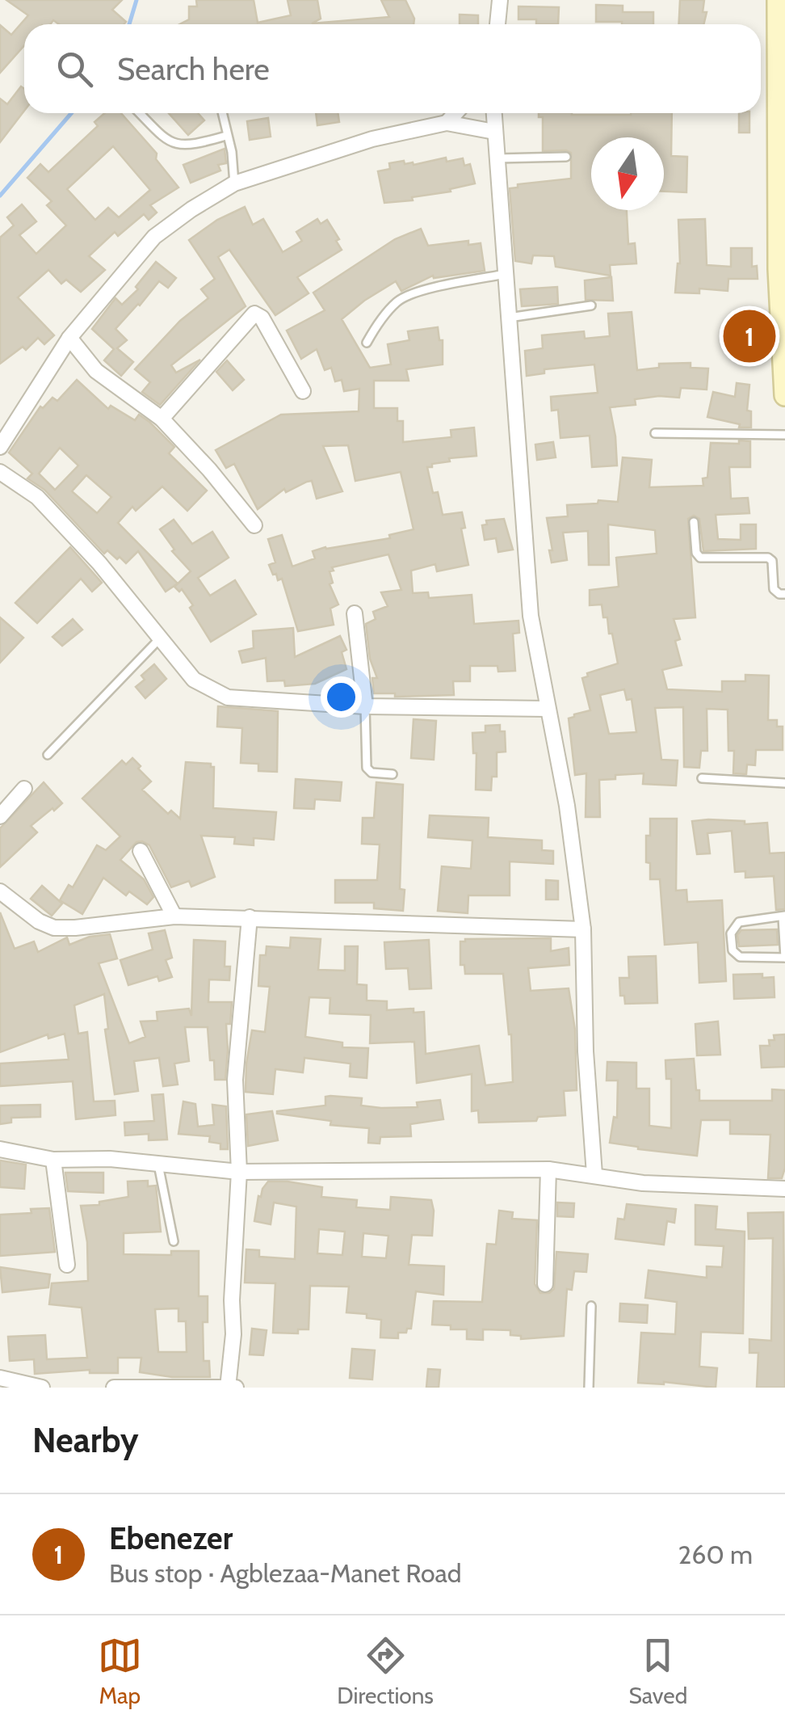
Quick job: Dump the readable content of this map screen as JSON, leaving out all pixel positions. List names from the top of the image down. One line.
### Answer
{"north":"bottom","page":{"search":"Search here","pins":"1","heading":"Nearby","list":[{"mark":"1","name":"Ebenezer","note":"Bus stop · Agblezaa-Manet Road","value":"260 m"}],"nav":["Map","Directions","Saved"]}}
